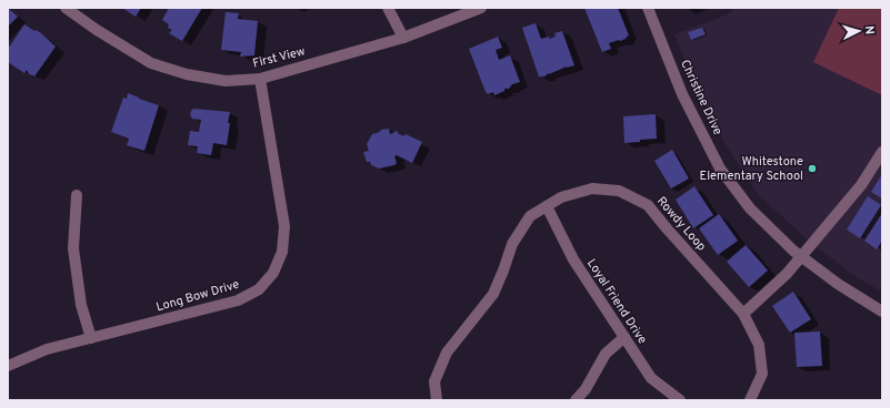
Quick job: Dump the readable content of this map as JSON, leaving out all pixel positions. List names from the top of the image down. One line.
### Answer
{"streets":{"street":["First View","Christine Drive","Rowdy Loop","Long Bow Drive","Loyal Friend Drive"]},"crossings":[["First View","Long Bow Drive"],["Rowdy Loop","Loyal Friend Drive"]],"places":["Whitestone Elementary School"],"north":"right"}
